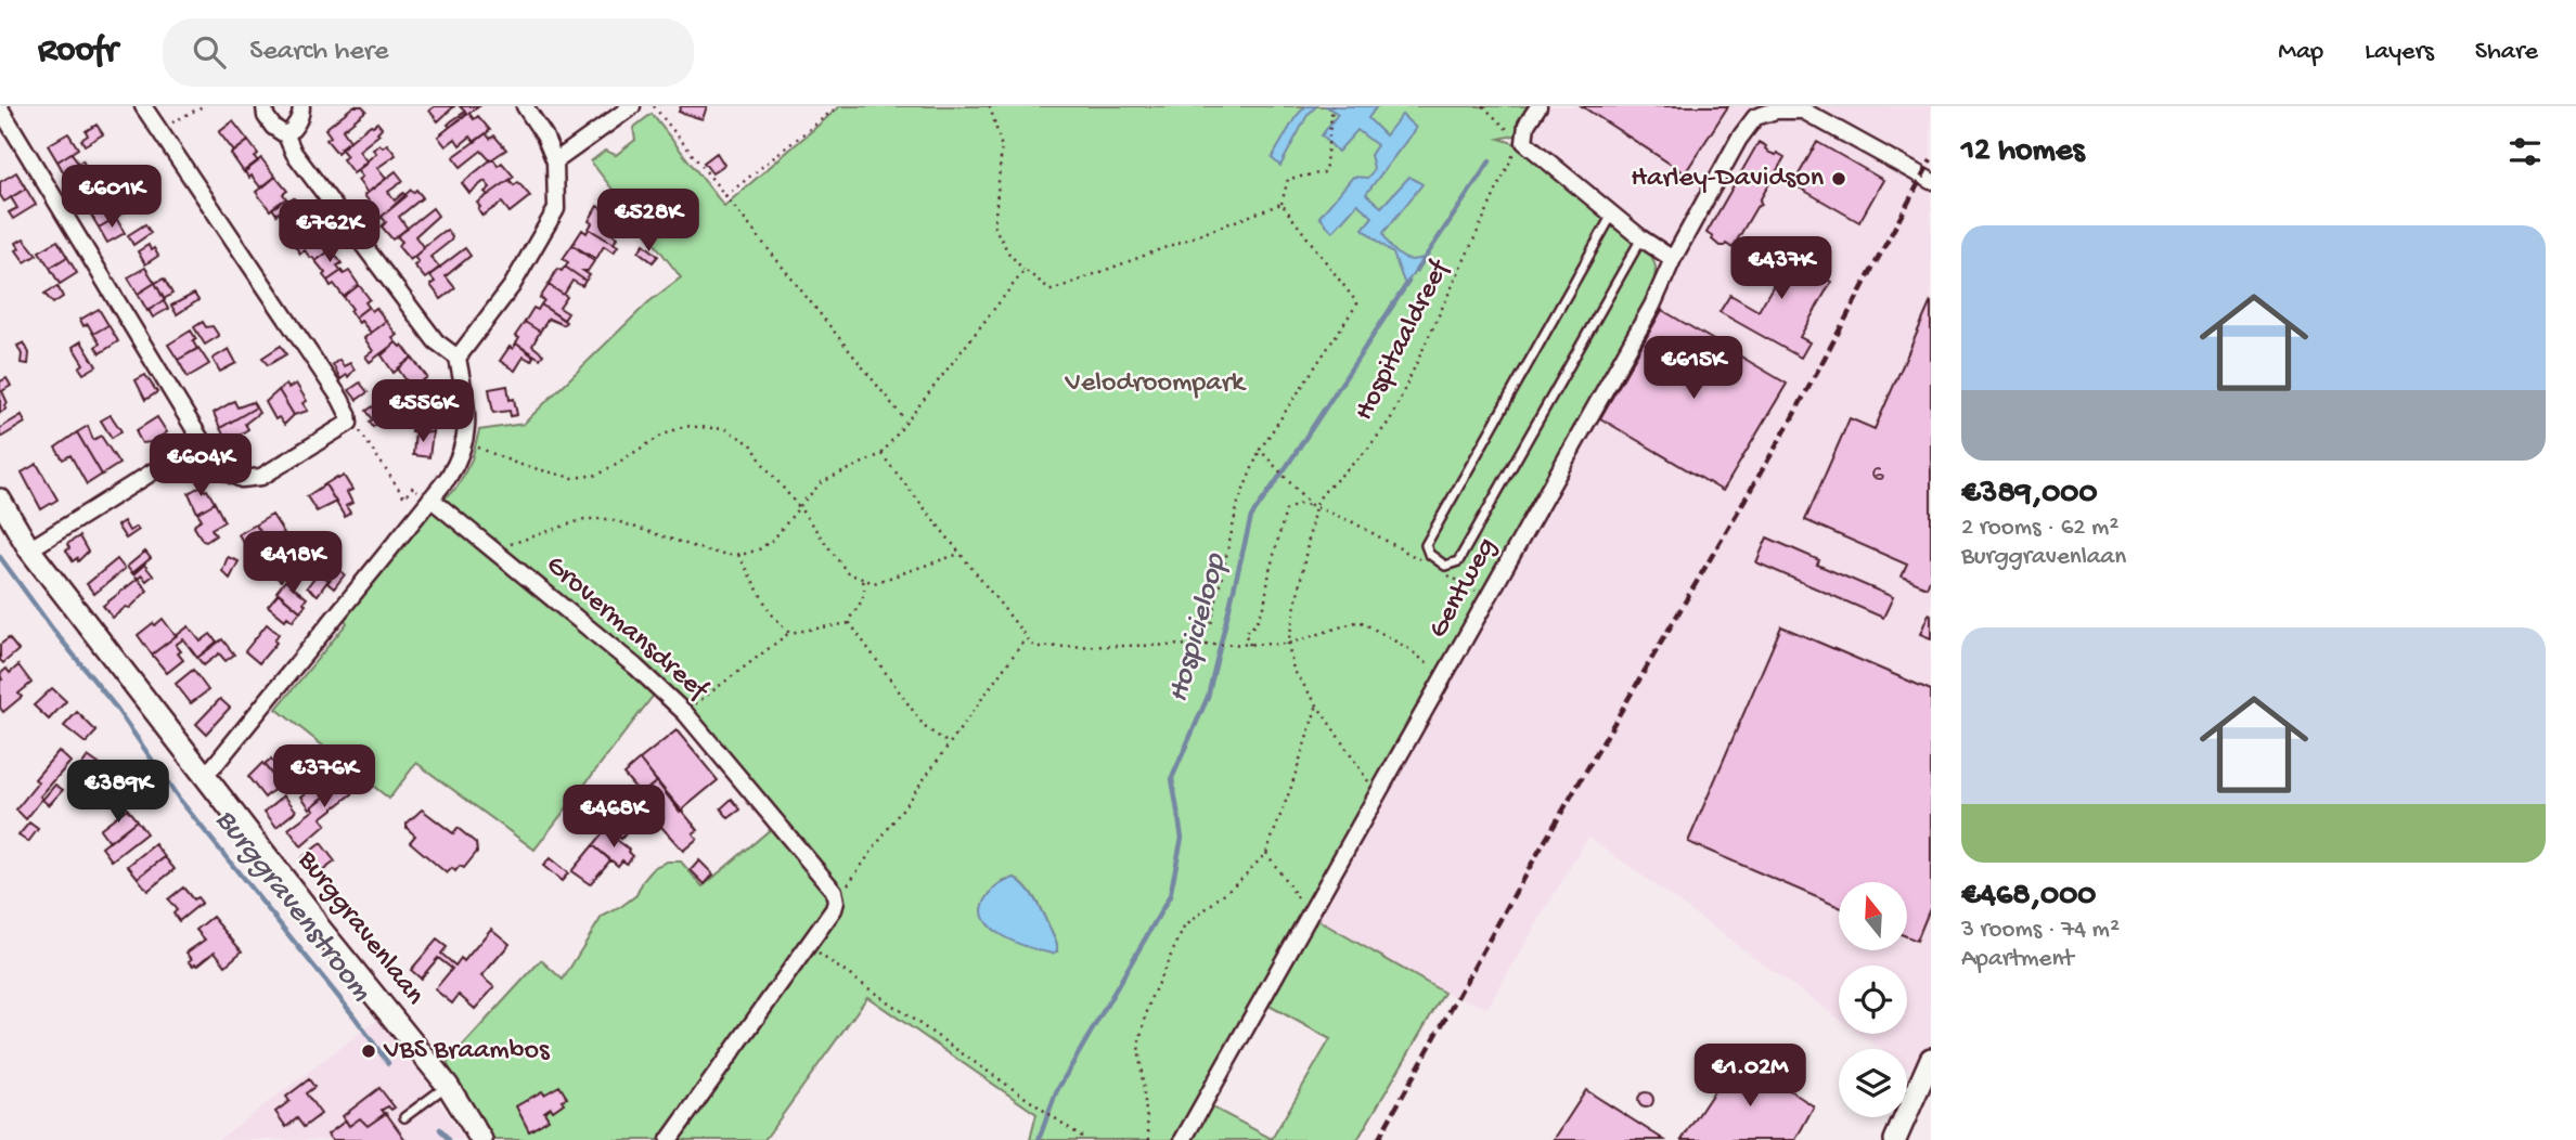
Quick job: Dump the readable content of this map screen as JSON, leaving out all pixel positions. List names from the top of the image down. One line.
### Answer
{"streets":{"main road":["Burggravenlaan"],"street":["Gentweg","Grovermansdreef"],"path":["Hospitaaldreef"]},"water":["Hospicieloop","Burggravenstroom"],"parks":["Velodroompark"],"places":["Harley-Davidson","VBS Braambos"],"house_numbers":["6"],"north":"top","page":{"header":"Roofr","search":"Search here","nav":["Map","Layers","Share"],"heading":"12 homes","price":["€601K","€528K","€762K","€437K","€615K","€556K","€604K","€418K","€376K","€389K","€468K","€1.02M"],"list":[{"name":"€389,000","note":"2 rooms · 62 m² · Burggravenlaan"},{"name":"€468,000","note":"3 rooms · 74 m² · Apartment"}]}}
